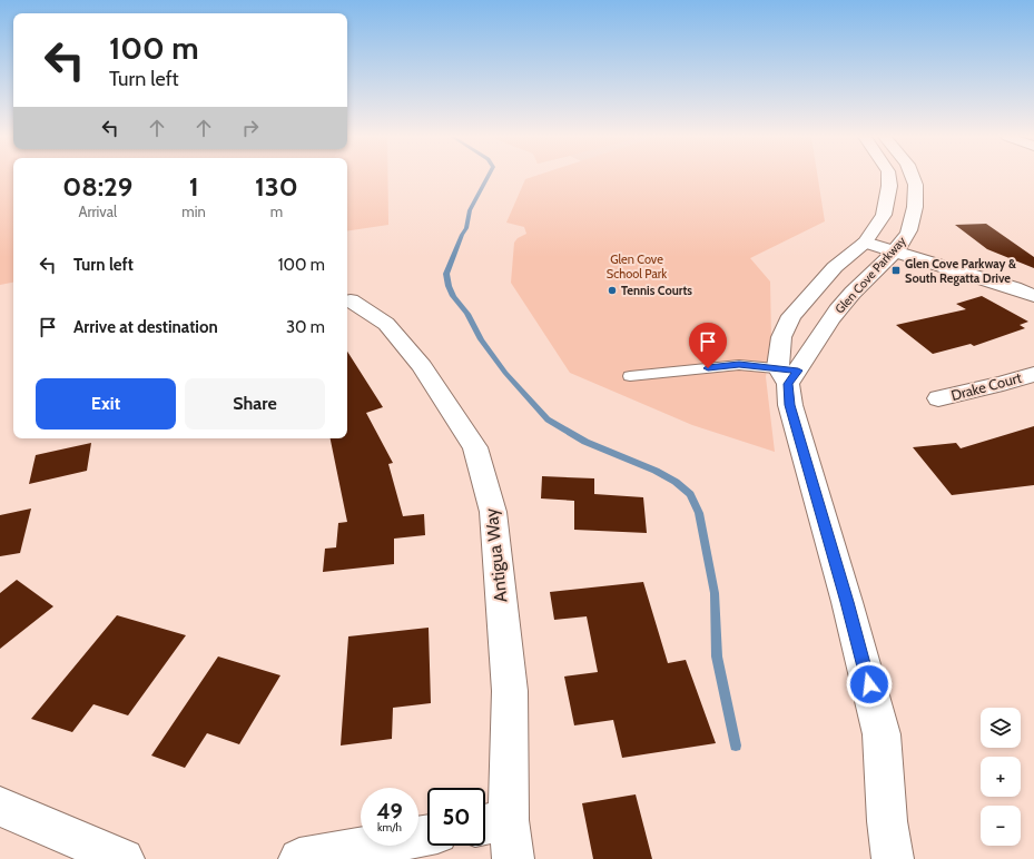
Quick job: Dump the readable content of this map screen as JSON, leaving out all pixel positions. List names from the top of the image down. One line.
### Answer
{"streets":{"main road":["Glen Cove Parkway","Drake Court","Antigua Way"]},"parks":["Glen Cove School Park"],"places":{"transit":["Glen Cove Parkway & South Regatta Drive"],"other":["Tennis Courts"]},"page":{"turn":["100 m","Turn left"],"eta":["08:29","Arrival","1","min","130","m"],"list":[{"name":"Turn left","value":"100 m"},{"name":"Arrive at destination","value":"30 m"}],"buttons":["Exit","Share"],"map_buttons":["+","−"],"speed":"49 km/h","limit":"50"}}
